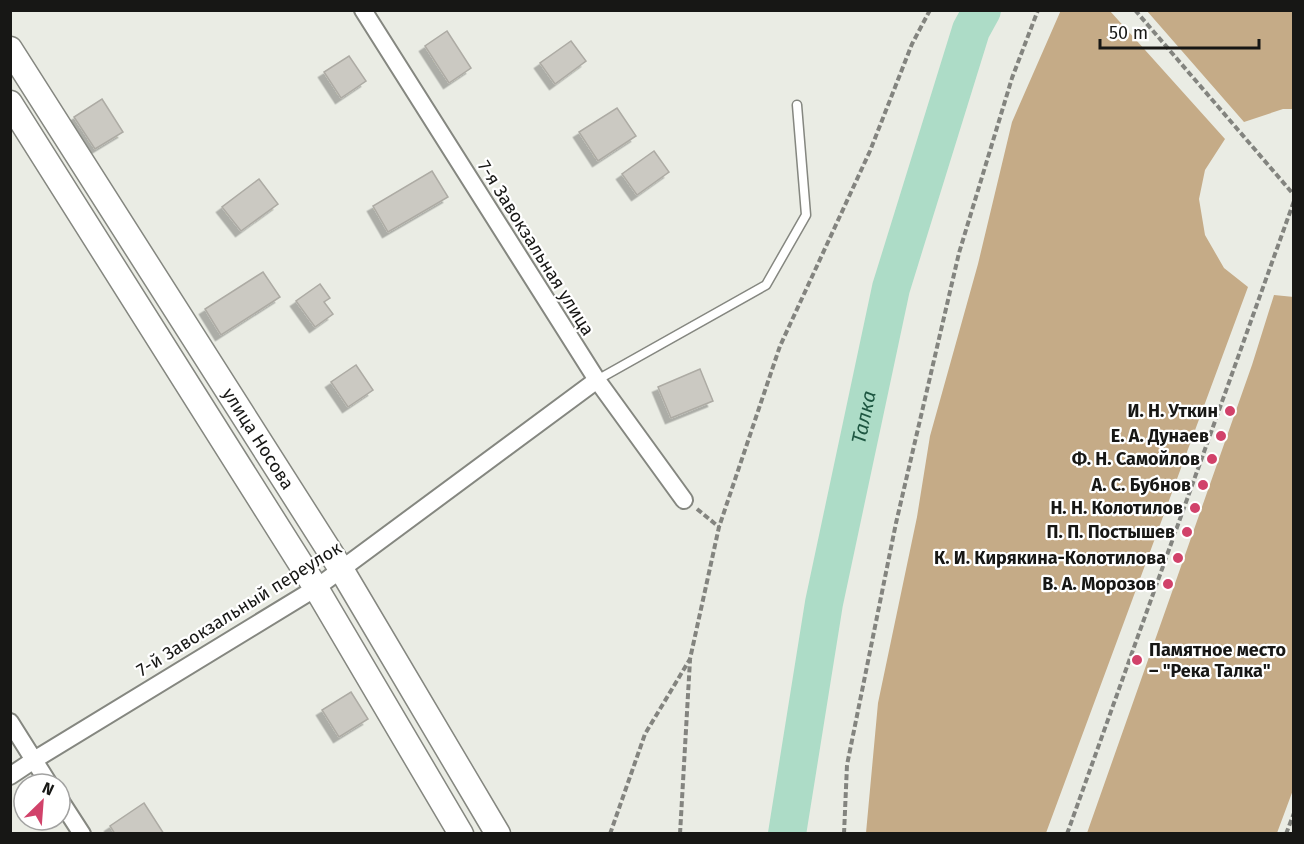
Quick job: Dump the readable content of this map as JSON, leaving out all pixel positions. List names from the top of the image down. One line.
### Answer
{"streets":{"main road":["улица Носова"],"street":["7-я Завокзальная улица","7-й Завокзальный переулок"]},"crossings":[["7-я Завокзальная улица","7-й Завокзальный переулок"],["улица Носова","7-й Завокзальный переулок"]],"water":["Талка"],"places":["И. Н. Уткин","Е. А. Дунаев","Ф. Н. Самойлов","А. С. Бубнов","Н. Н. Колотилов","П. П. Постышев","К. И. Кирякина-Колотилова","В. А. Морозов","Памятное место – \"Река Талка\""],"scale_bar":"50 m","north":"top right"}
